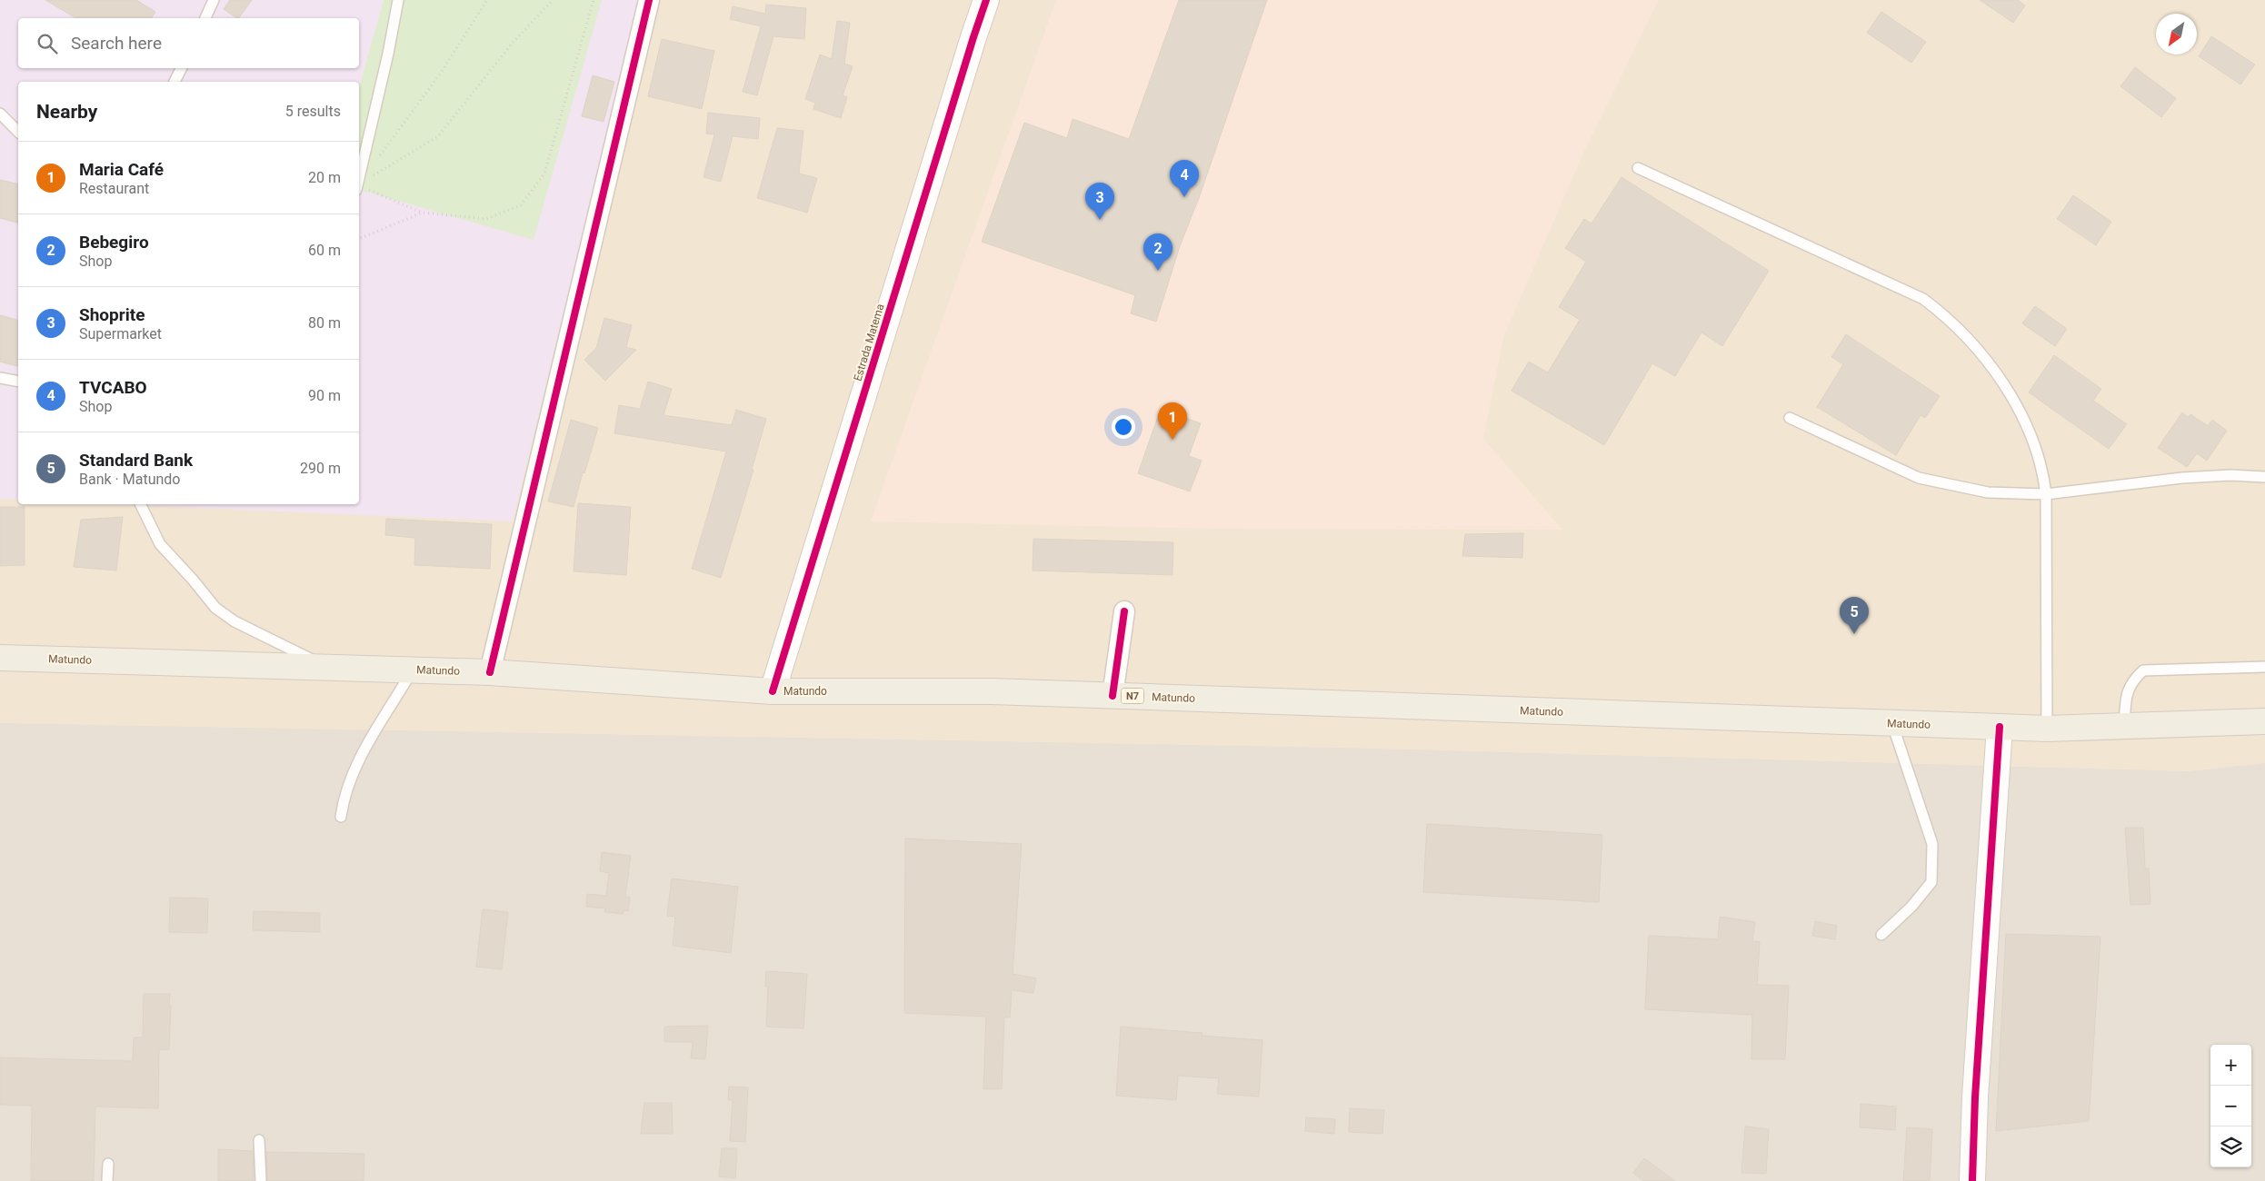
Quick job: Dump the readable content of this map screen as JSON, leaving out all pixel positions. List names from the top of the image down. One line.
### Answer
{"streets":{"main road":["Matundo","N7"],"street":["Estrada Matema"]},"crossings":[["Estrada Matema","Matundo"]],"north":"bottom left","page":{"search":"Search here","heading":["Nearby","5 results"],"list":[{"mark":"1","name":"Maria Café","note":"Restaurant","value":"20 m"},{"mark":"2","name":"Bebegiro","note":"Shop","value":"60 m"},{"mark":"3","name":"Shoprite","note":"Supermarket","value":"80 m"},{"mark":"4","name":"TVCABO","note":"Shop","value":"90 m"},{"mark":"5","name":"Standard Bank","note":"Bank · Matundo","value":"290 m"}],"pins":["4","3","2","1","5"],"map_buttons":["+","−"]}}
